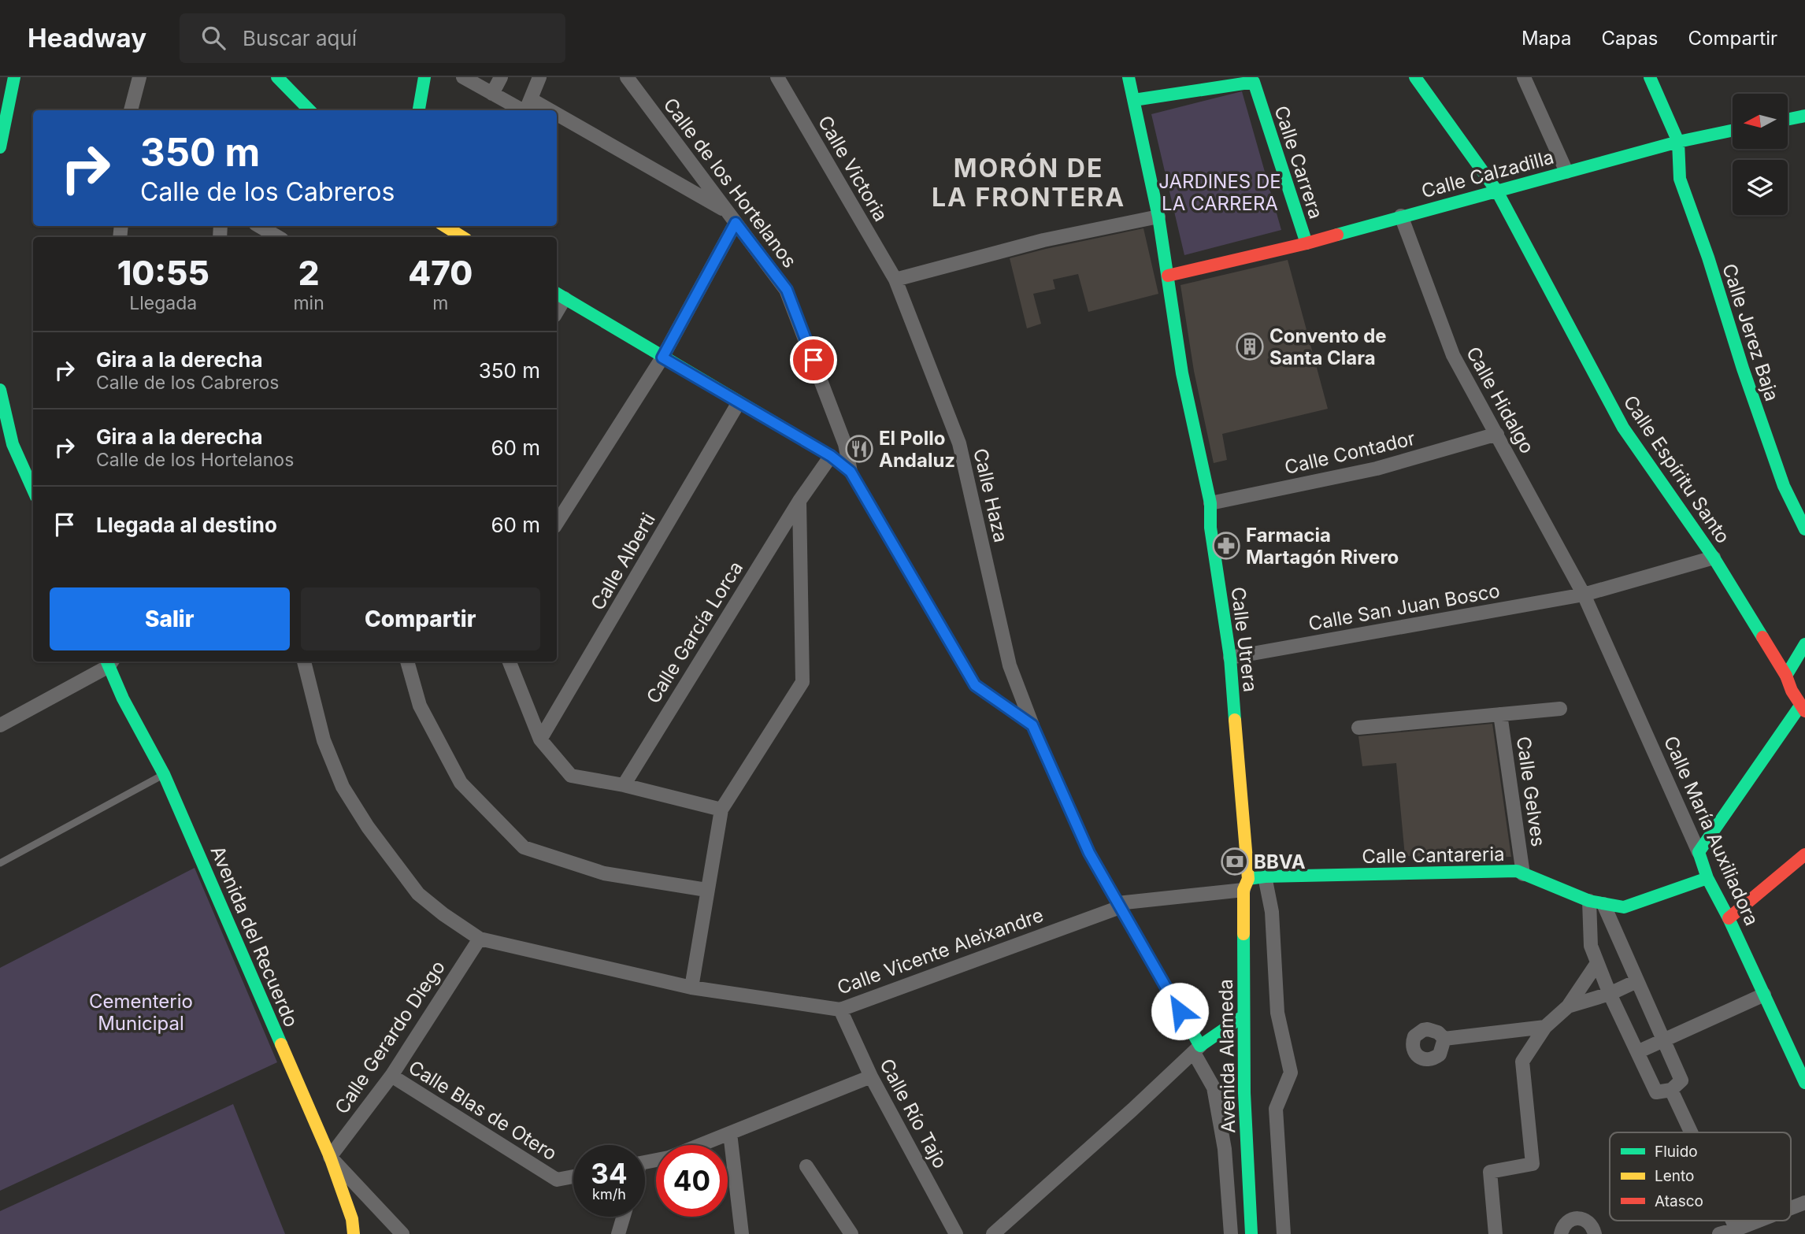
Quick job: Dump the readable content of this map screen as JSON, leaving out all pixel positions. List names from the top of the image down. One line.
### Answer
{"streets":{"street":["Calle Carrera","Calle Victoria","Calle Calzadilla","Calle de los Hortelanos","Calle Jerez Baja","Calle Hidalgo","Calle Contador","Calle Espíritu Santo","Calle Haza","Calle Alberti","Calle San Juan Bosco","Calle García Lorca","Calle Utrera","Calle Gelves","Calle María Auxiliadora","Calle Cantareria","Avenida del Recuerdo","Calle Vicente Aleixandre","Calle Gerardo Diego","Avenida Alameda","Calle Blas de Otero","Calle Río Tajo"]},"crossings":[["Calle Carrera","Calle Calzadilla"],["Calle Victoria","Calle Haza"],["Calle Calzadilla","Calle Jerez Baja"],["Calle Calzadilla","Calle Hidalgo"],["Calle Calzadilla","Calle Espíritu Santo"],["Calle Calzadilla","Calle Utrera"],["Calle Hidalgo","Calle Contador"],["Calle Hidalgo","Calle San Juan Bosco"],["Calle Hidalgo","Calle María Auxiliadora"],["Calle Contador","Calle Utrera"],["Calle Espíritu Santo","Calle San Juan Bosco"],["Calle San Juan Bosco","Calle Utrera"],["Calle San Juan Bosco","Calle María Auxiliadora"],["Calle Utrera","Calle Cantareria"],["Calle Utrera","Calle Vicente Aleixandre"],["Calle Utrera","Avenida Alameda"],["Calle Gelves","Calle Cantareria"],["Calle María Auxiliadora","Calle Cantareria"],["Calle Cantareria","Calle Vicente Aleixandre"],["Calle Cantareria","Avenida Alameda"],["Avenida del Recuerdo","Calle Gerardo Diego"],["Calle Vicente Aleixandre","Calle Gerardo Diego"],["Calle Vicente Aleixandre","Avenida Alameda"],["Calle Vicente Aleixandre","Calle Río Tajo"],["Calle Gerardo Diego","Calle Blas de Otero"]],"districts":["MORÓN DE LA FRONTERA"],"parks":["JARDINES DE LA CARRERA","Cementerio Municipal"],"places":{"building":["Convento de Santa Clara"],"restaurant":["El Pollo Andaluz"],"pharmacy":["Farmacia Martagón Rivero"],"bank":["BBVA"]},"legend":["Fluido","Lento","Atasco"],"north":"left","page":{"header":"Headway","search":"Buscar aquí","nav":["Mapa","Capas","Compartir"],"turn":["350 m","Calle de los Cabreros"],"eta":["10:55","Llegada","2","min","470","m"],"list":[{"name":"Gira a la derecha","note":"Calle de los Cabreros","value":"350 m"},{"name":"Gira a la derecha","note":"Calle de los Hortelanos","value":"60 m"},{"name":"Llegada al destino","value":"60 m"}],"buttons":["Salir","Compartir"],"speed":"34 km/h","limit":"40"}}
